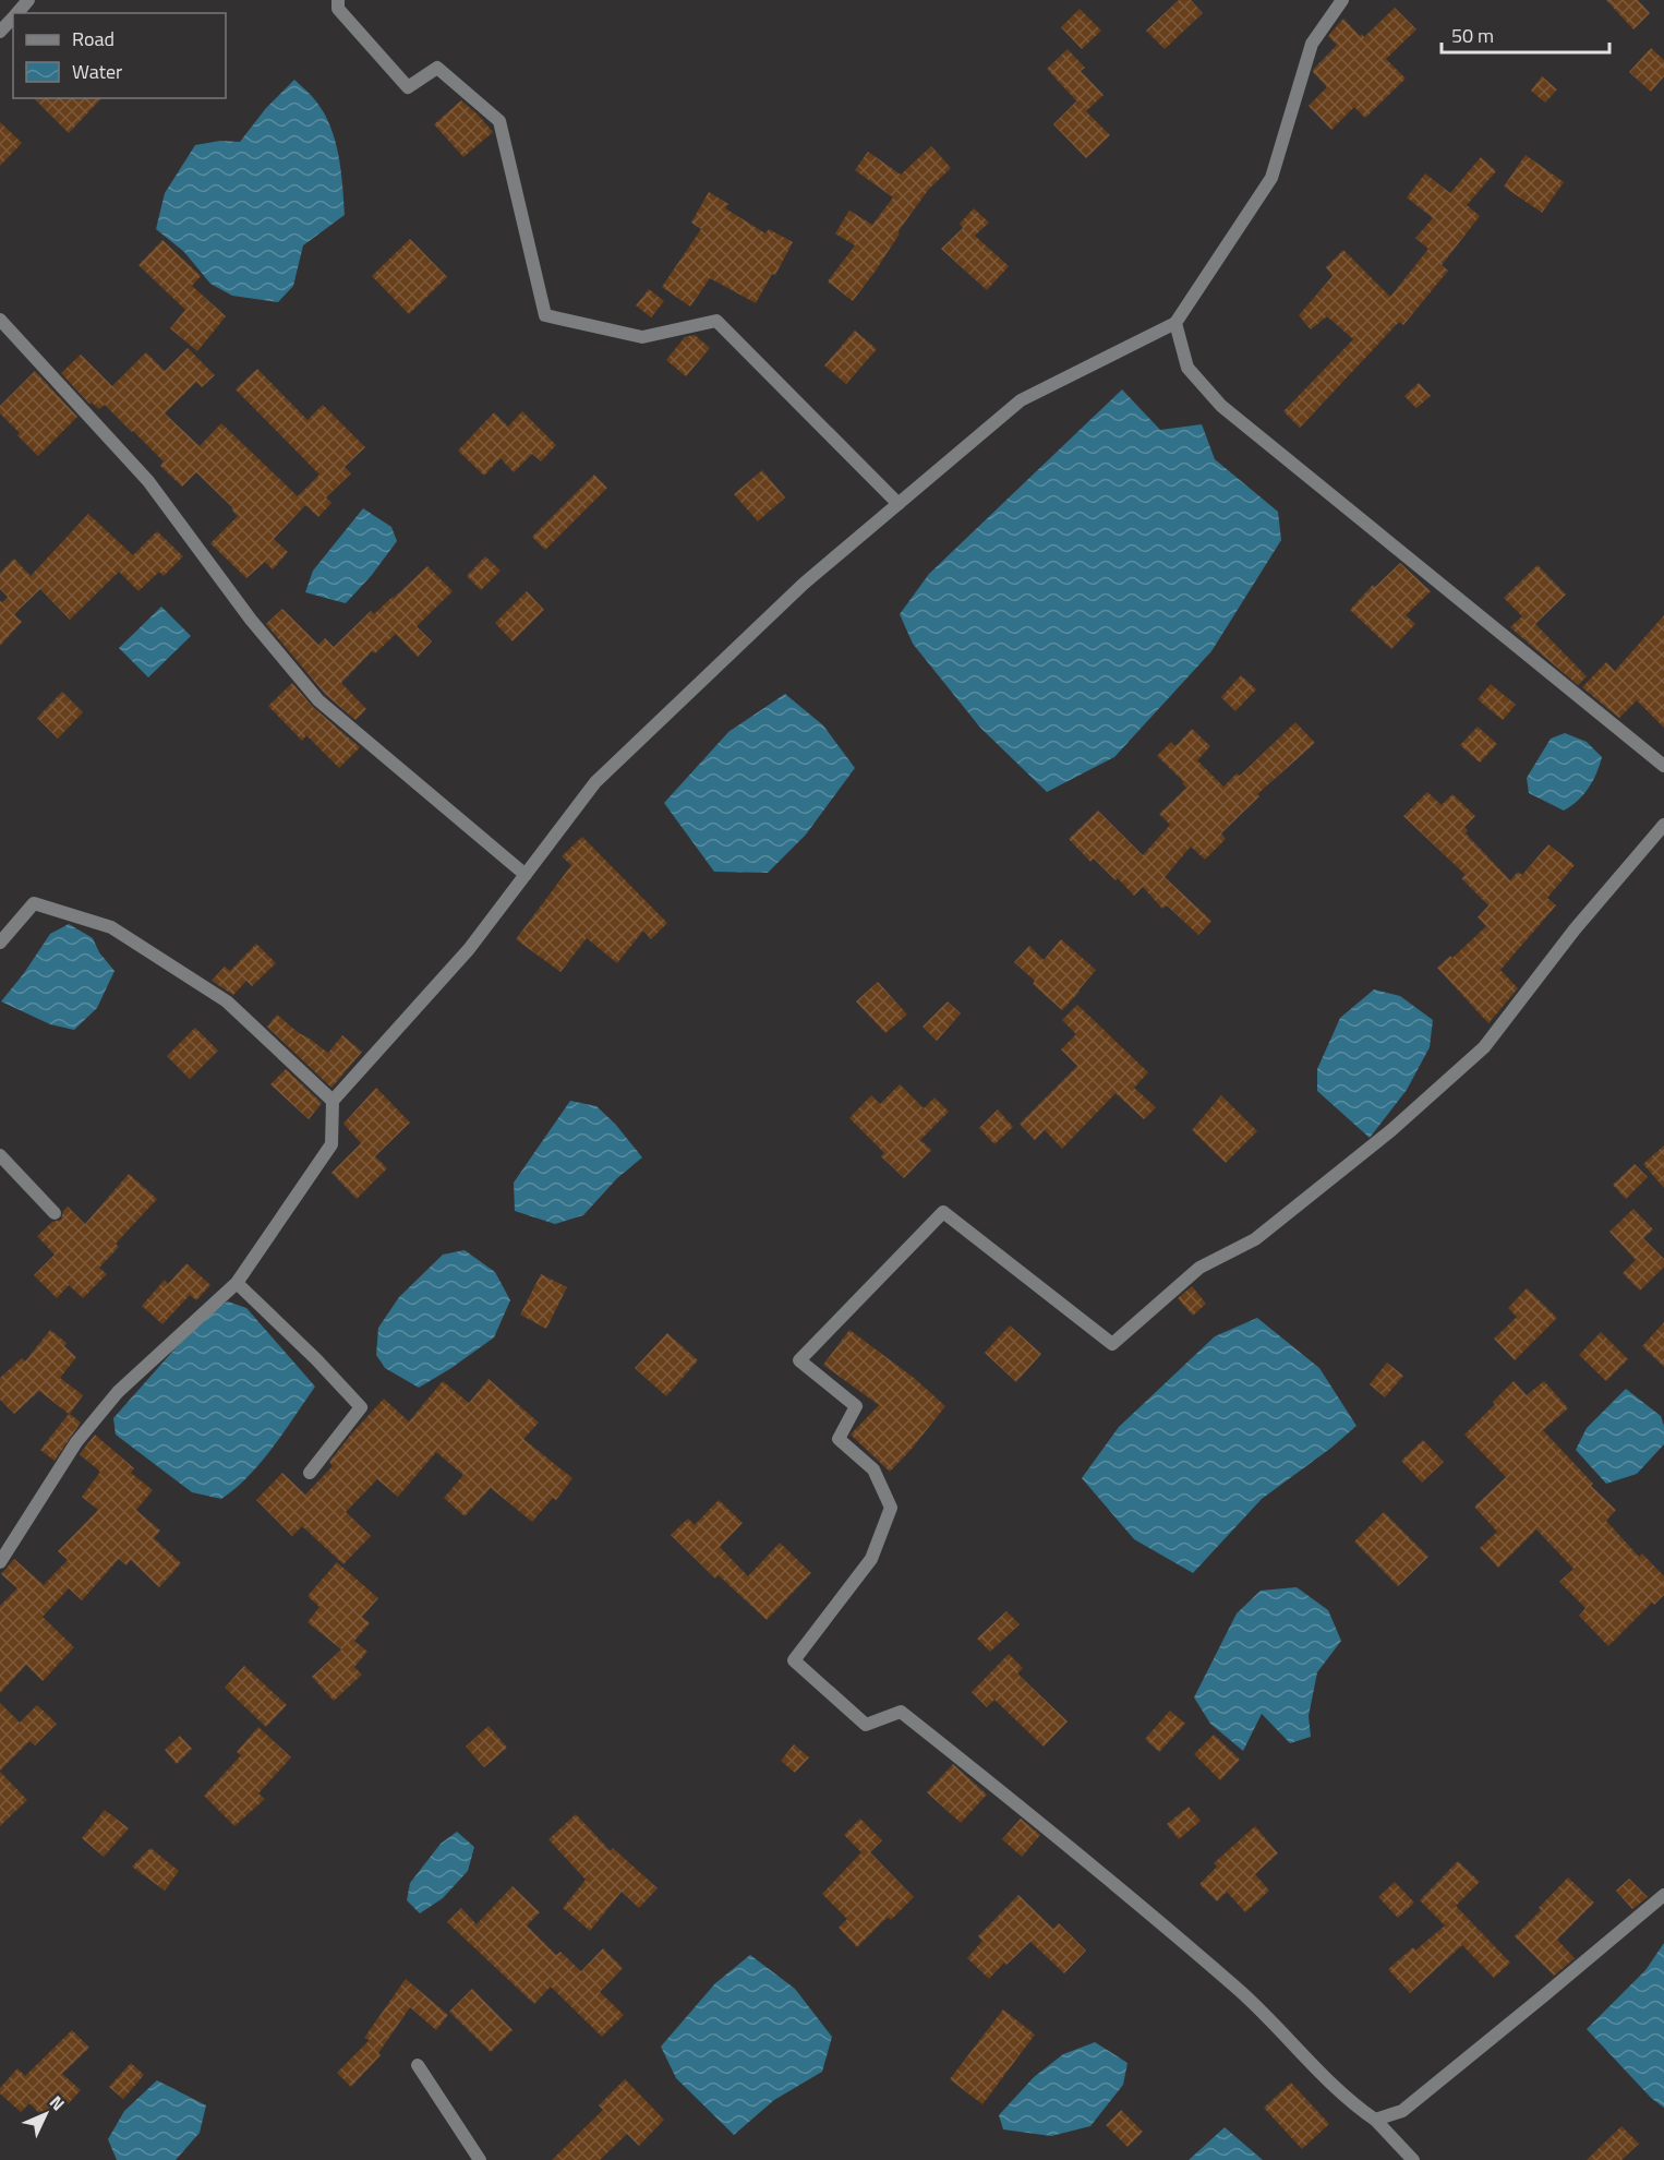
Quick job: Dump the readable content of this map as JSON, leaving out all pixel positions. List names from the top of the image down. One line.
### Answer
{"legend":["Road","Water"],"scale_bar":"50 m","north":"top right"}
